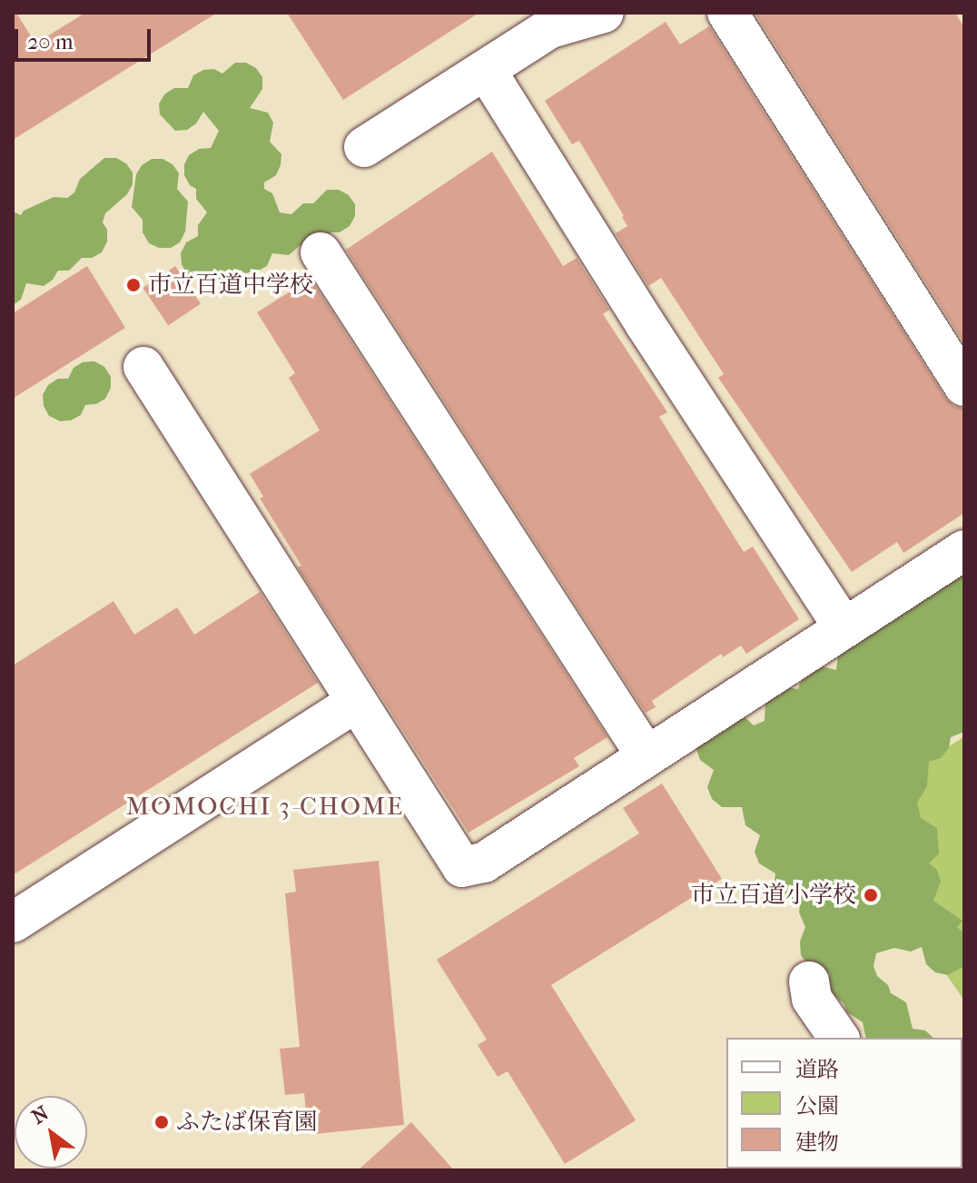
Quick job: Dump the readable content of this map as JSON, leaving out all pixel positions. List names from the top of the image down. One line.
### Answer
{"districts":["MOMOCHI 3-CHOME"],"places":["市立百道中学校","市立百道小学校","ふたば保育園"],"legend":["道路","公園","建物"],"scale_bar":"20 m","north":"top left"}
